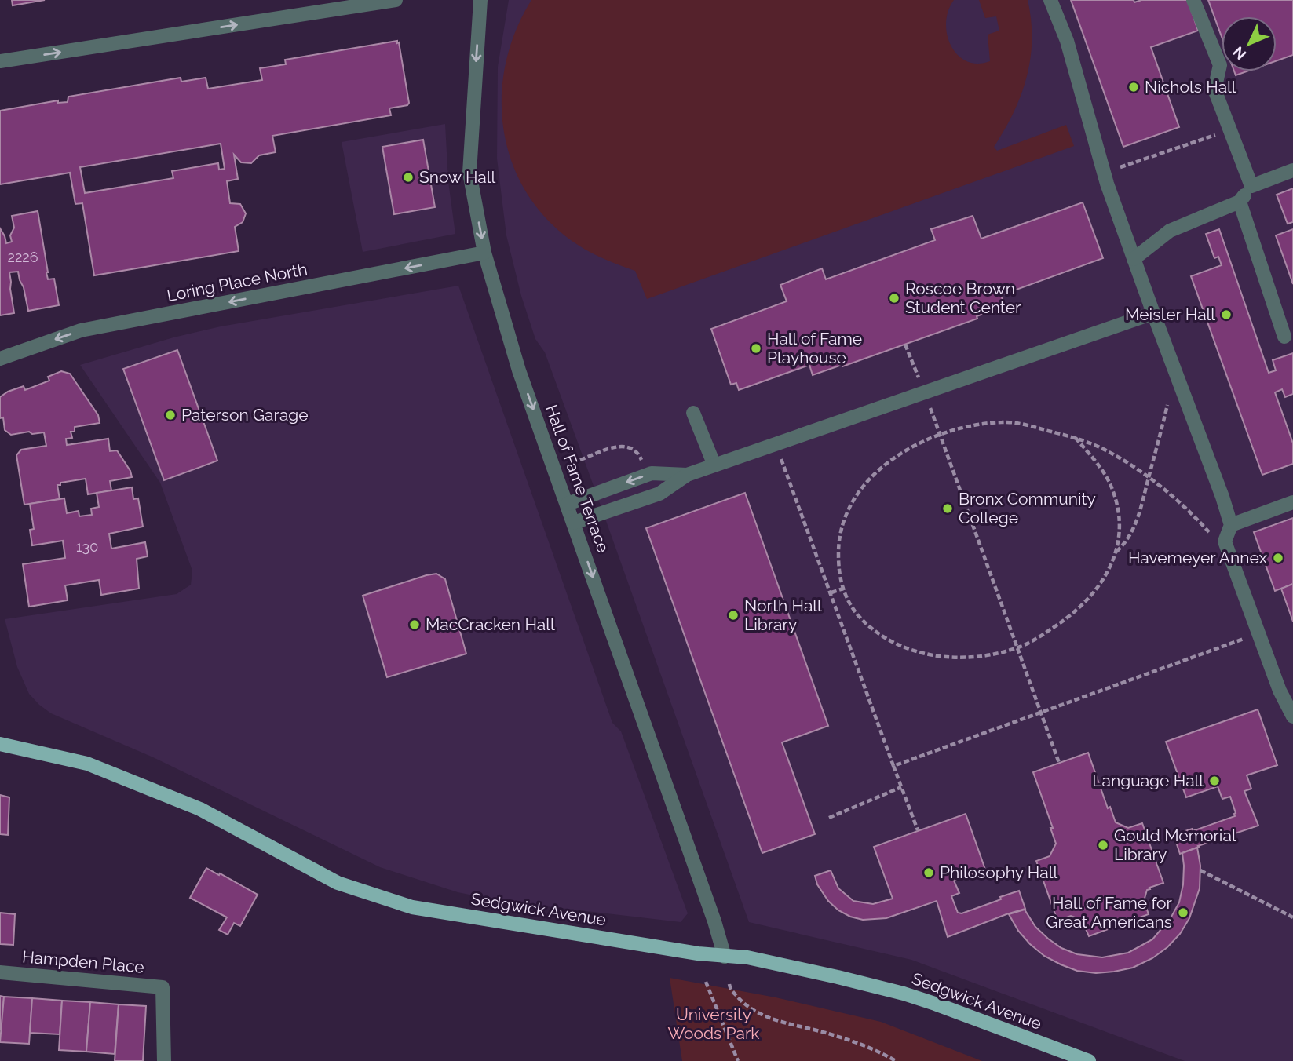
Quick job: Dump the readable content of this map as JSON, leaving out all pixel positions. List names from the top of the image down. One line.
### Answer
{"streets":{"main road":["Sedgwick Avenue"],"street":["Loring Place North","Hall of Fame Terrace","Hampden Place"]},"crossings":[["Loring Place North","Hall of Fame Terrace"],["Hall of Fame Terrace","Sedgwick Avenue"]],"one_way":["Loring Place North","Hall of Fame Terrace"],"parks":["University Woods Park"],"places":["Nichols Hall","Snow Hall","Roscoe Brown Student Center","Meister Hall","Hall of Fame Playhouse","Paterson Garage","Bronx Community College","Havemeyer Annex","North Hall Library","MacCracken Hall","Language Hall","Gould Memorial Library","Philosophy Hall","Hall of Fame for Great Americans"],"house_numbers":["2226","130"],"north":"bottom left"}
